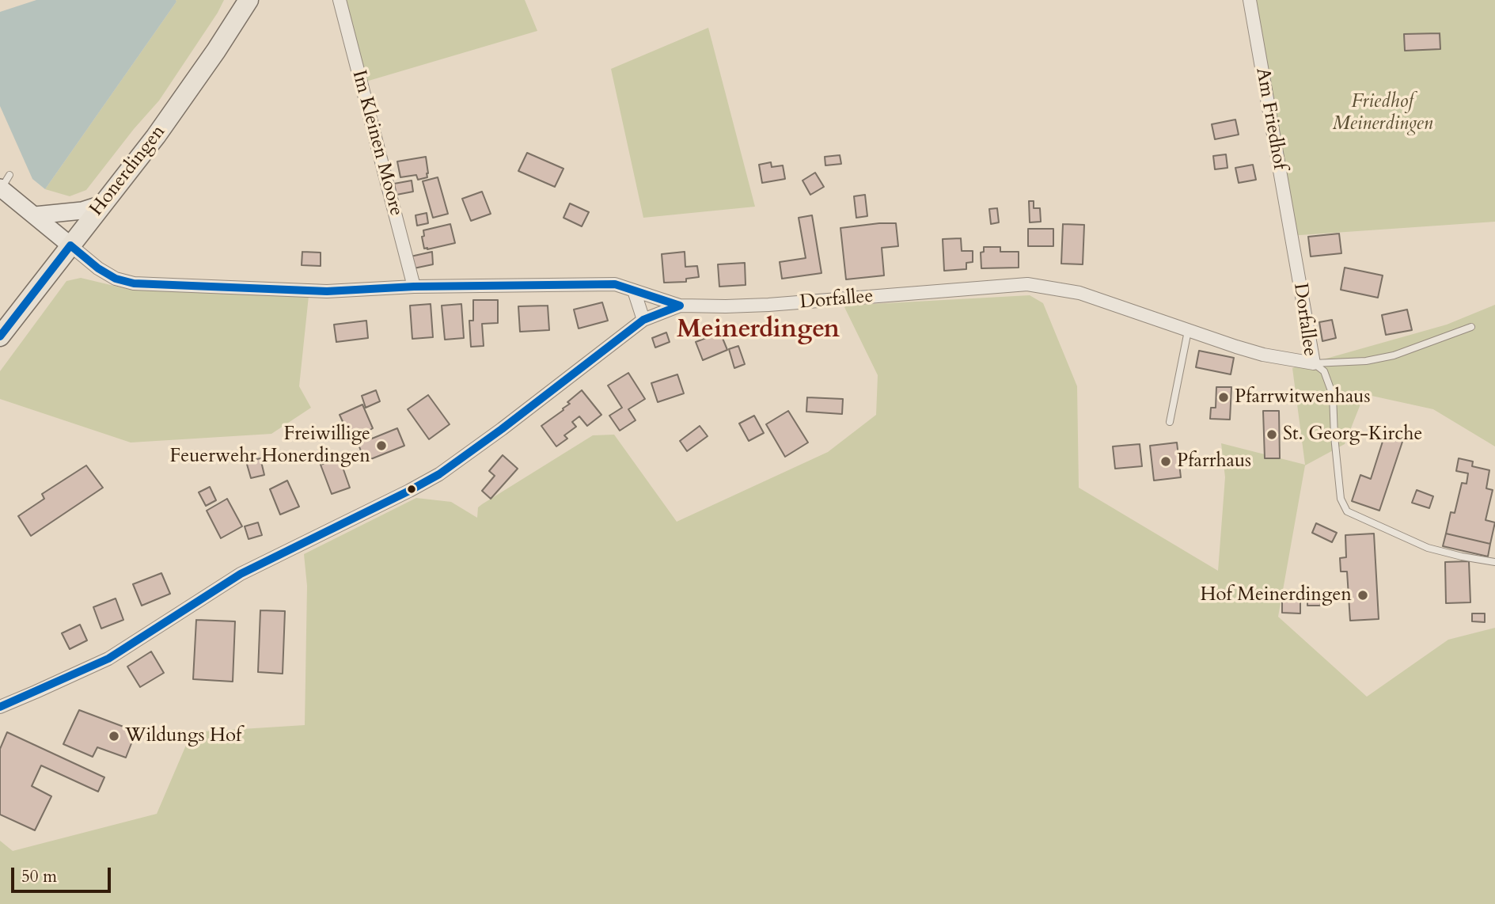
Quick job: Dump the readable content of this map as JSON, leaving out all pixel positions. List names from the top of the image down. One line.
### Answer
{"streets":{"main road":["Honerdingen"],"street":["Am Friedhof","Im Kleinen Moore","Dorfallee"]},"crossings":[["Am Friedhof","Dorfallee"]],"districts":["Meinerdingen"],"parks":["Friedhof Meinerdingen"],"places":["Pfarrwitwenhaus","St. Georg-Kirche","Freiwillige Feuerwehr Honerdingen","Pfarrhaus","Hof Meinerdingen","Wildungs Hof"],"scale_bar":"50 m"}
